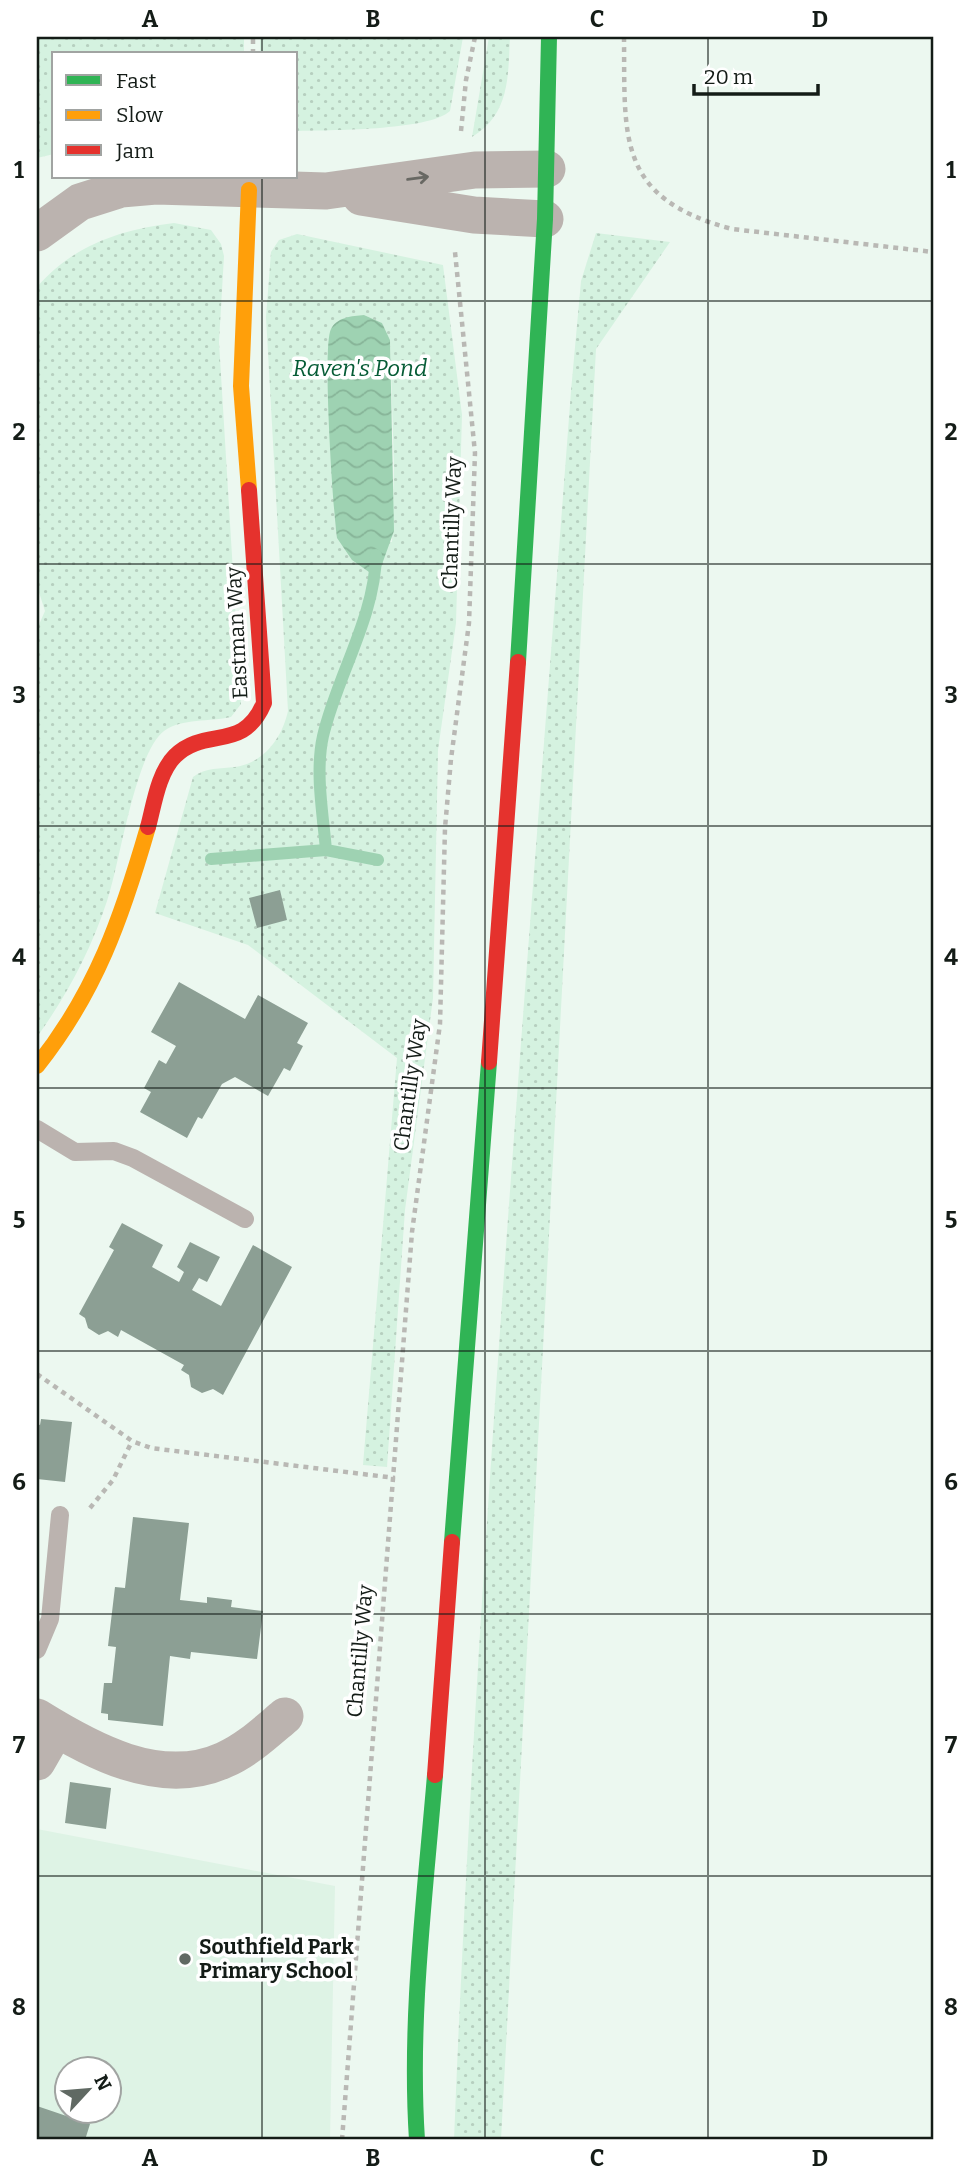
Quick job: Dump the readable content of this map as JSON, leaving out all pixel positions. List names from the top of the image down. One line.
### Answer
{"streets":{"street":["Eastman Way"],"path":["Chantilly Way"]},"water":["Raven's Pond"],"places":["Southfield Park Primary School"],"legend":["Fast","Slow","Jam"],"scale_bar":"20 m","north":"top right","grid":{"columns":["A","B","C","D"],"rows":["1","2","3","4","5","6","7","8"]}}
